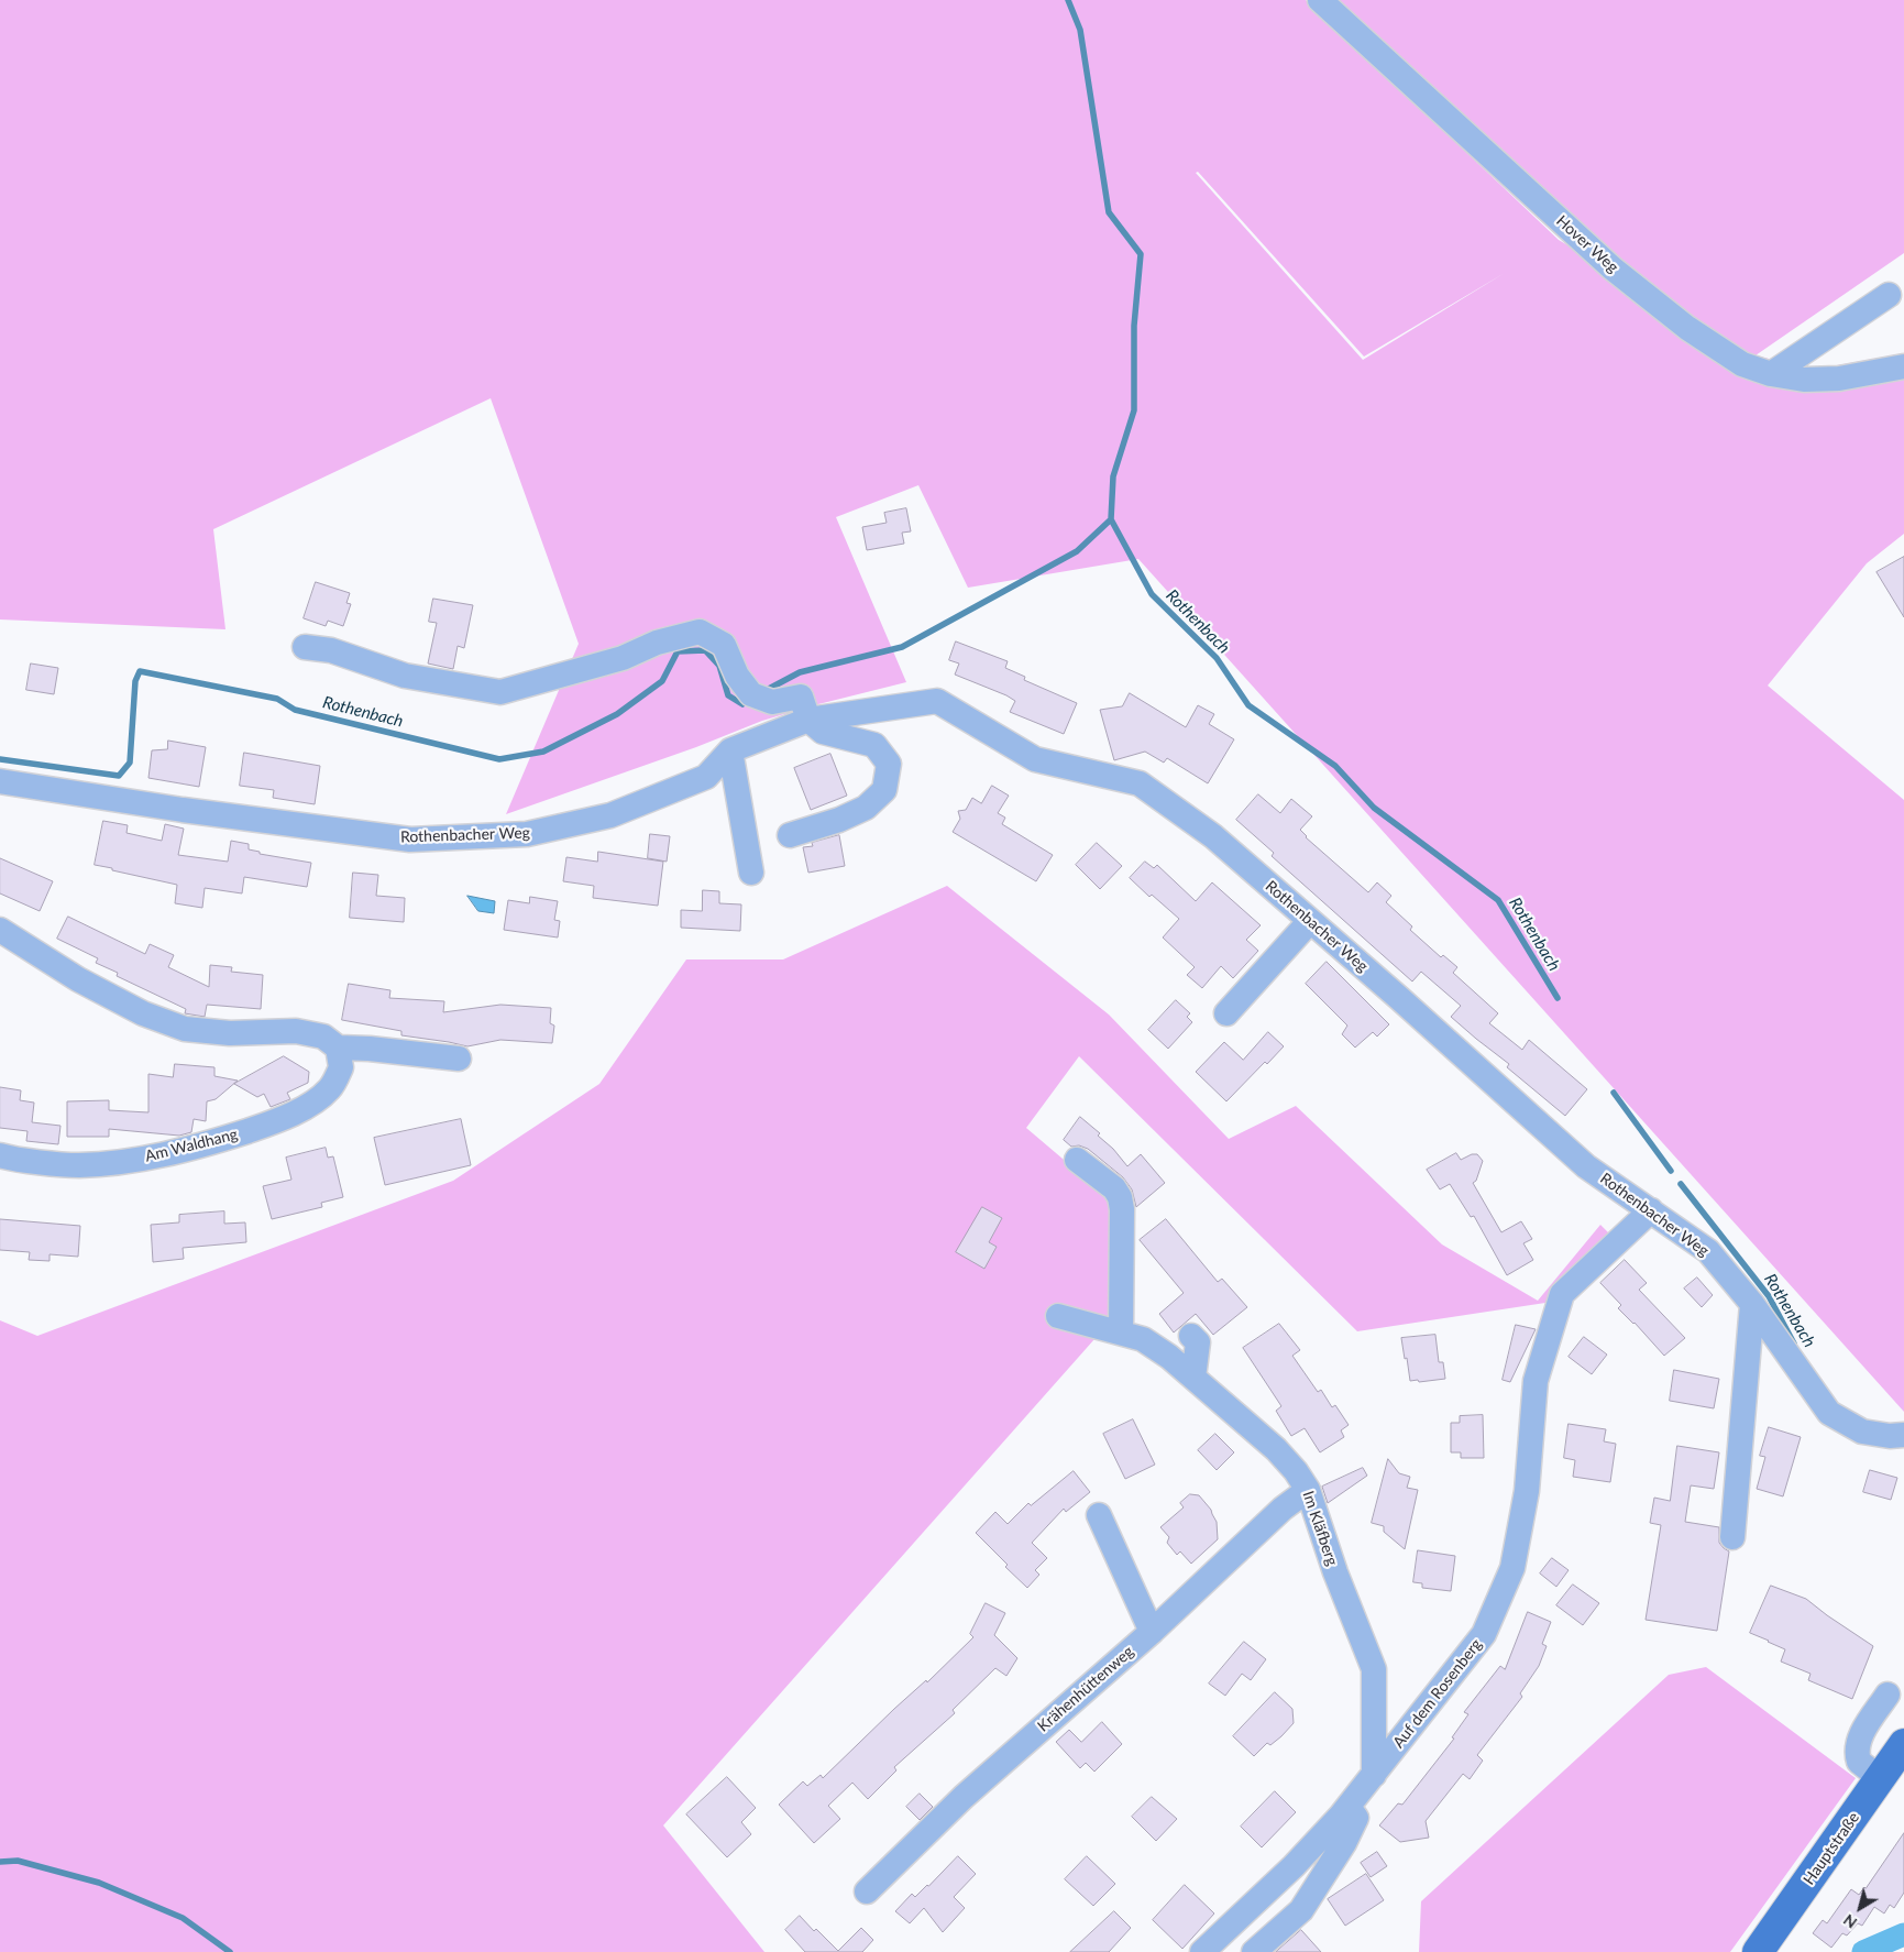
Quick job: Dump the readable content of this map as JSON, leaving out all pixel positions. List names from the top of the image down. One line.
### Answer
{"streets":{"main road":["Hauptstraße"],"street":["Hover Weg","Rothenbacher Weg","Am Waldhang","Im Kläfberg","Krähenhüttenweg","Auf dem Rosenberg"]},"crossings":[["Rothenbacher Weg","Auf dem Rosenberg"],["Im Kläfberg","Krähenhüttenweg"],["Im Kläfberg","Auf dem Rosenberg"]],"water":["Rothenbach"],"north":"bottom left"}
